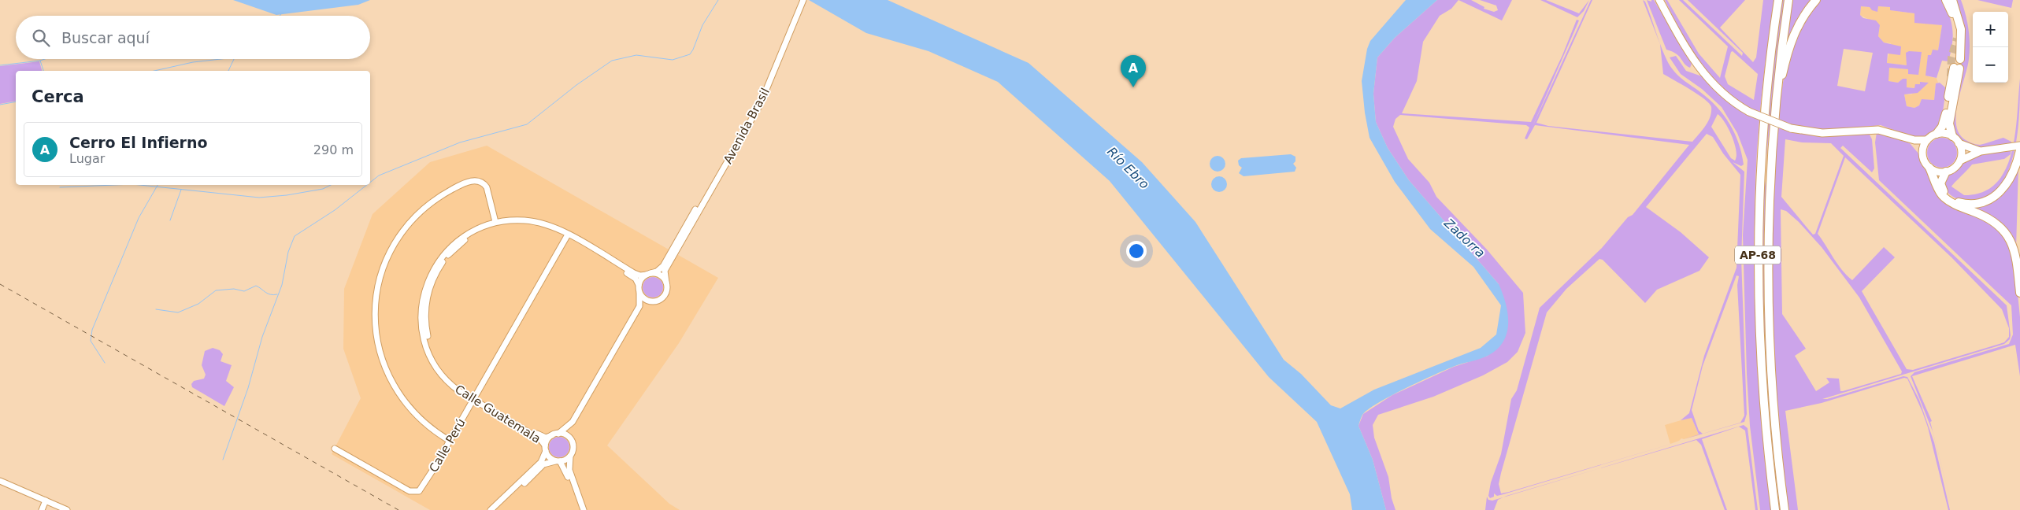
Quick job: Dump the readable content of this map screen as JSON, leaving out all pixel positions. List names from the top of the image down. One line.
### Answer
{"streets":{"highway":["AP-68"],"street":["Avenida Brasil","Calle Guatemala","Calle Perú"]},"crossings":[["Calle Guatemala","Calle Perú"]],"water":["Río Ebro","Zadorra"],"page":{"map_buttons":["+","−"],"search":"Buscar aquí","pins":"A","heading":"Cerca","list":[{"mark":"A","name":"Cerro El Infierno","note":"Lugar","value":"290 m"}]}}
